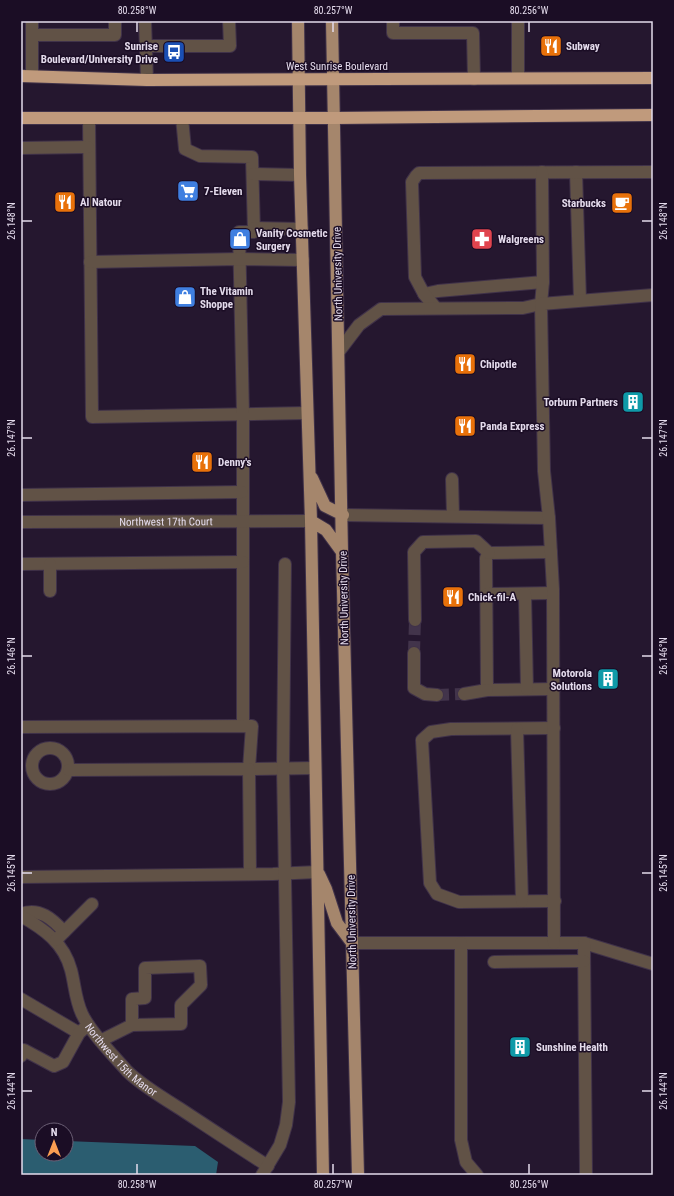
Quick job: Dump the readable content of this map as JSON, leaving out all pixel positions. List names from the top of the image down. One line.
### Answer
{"streets":{"highway":["West Sunrise Boulevard"],"main road":["North University Drive"],"street":["Northwest 17th Court","Northwest 15th Manor"]},"crossings":[["West Sunrise Boulevard","North University Drive"]],"places":{"restaurant":["Subway","Al Natour","Chipotle","Panda Express","Denny's","Chick-fil-A"],"bus stop":["Sunrise Boulevard/University Drive"],"supermarket":["7-Eleven"],"cafe":["Starbucks"],"shop":["Vanity Cosmetic Surgery","The Vitamin Shoppe"],"pharmacy":["Walgreens"],"building":["Torburn Partners","Motorola Solutions","Sunshine Health"]},"north":"top","coordinates":["80.258°W","80.257°W","80.256°W","26.148°N","26.147°N","26.146°N","26.145°N","26.144°N"]}
